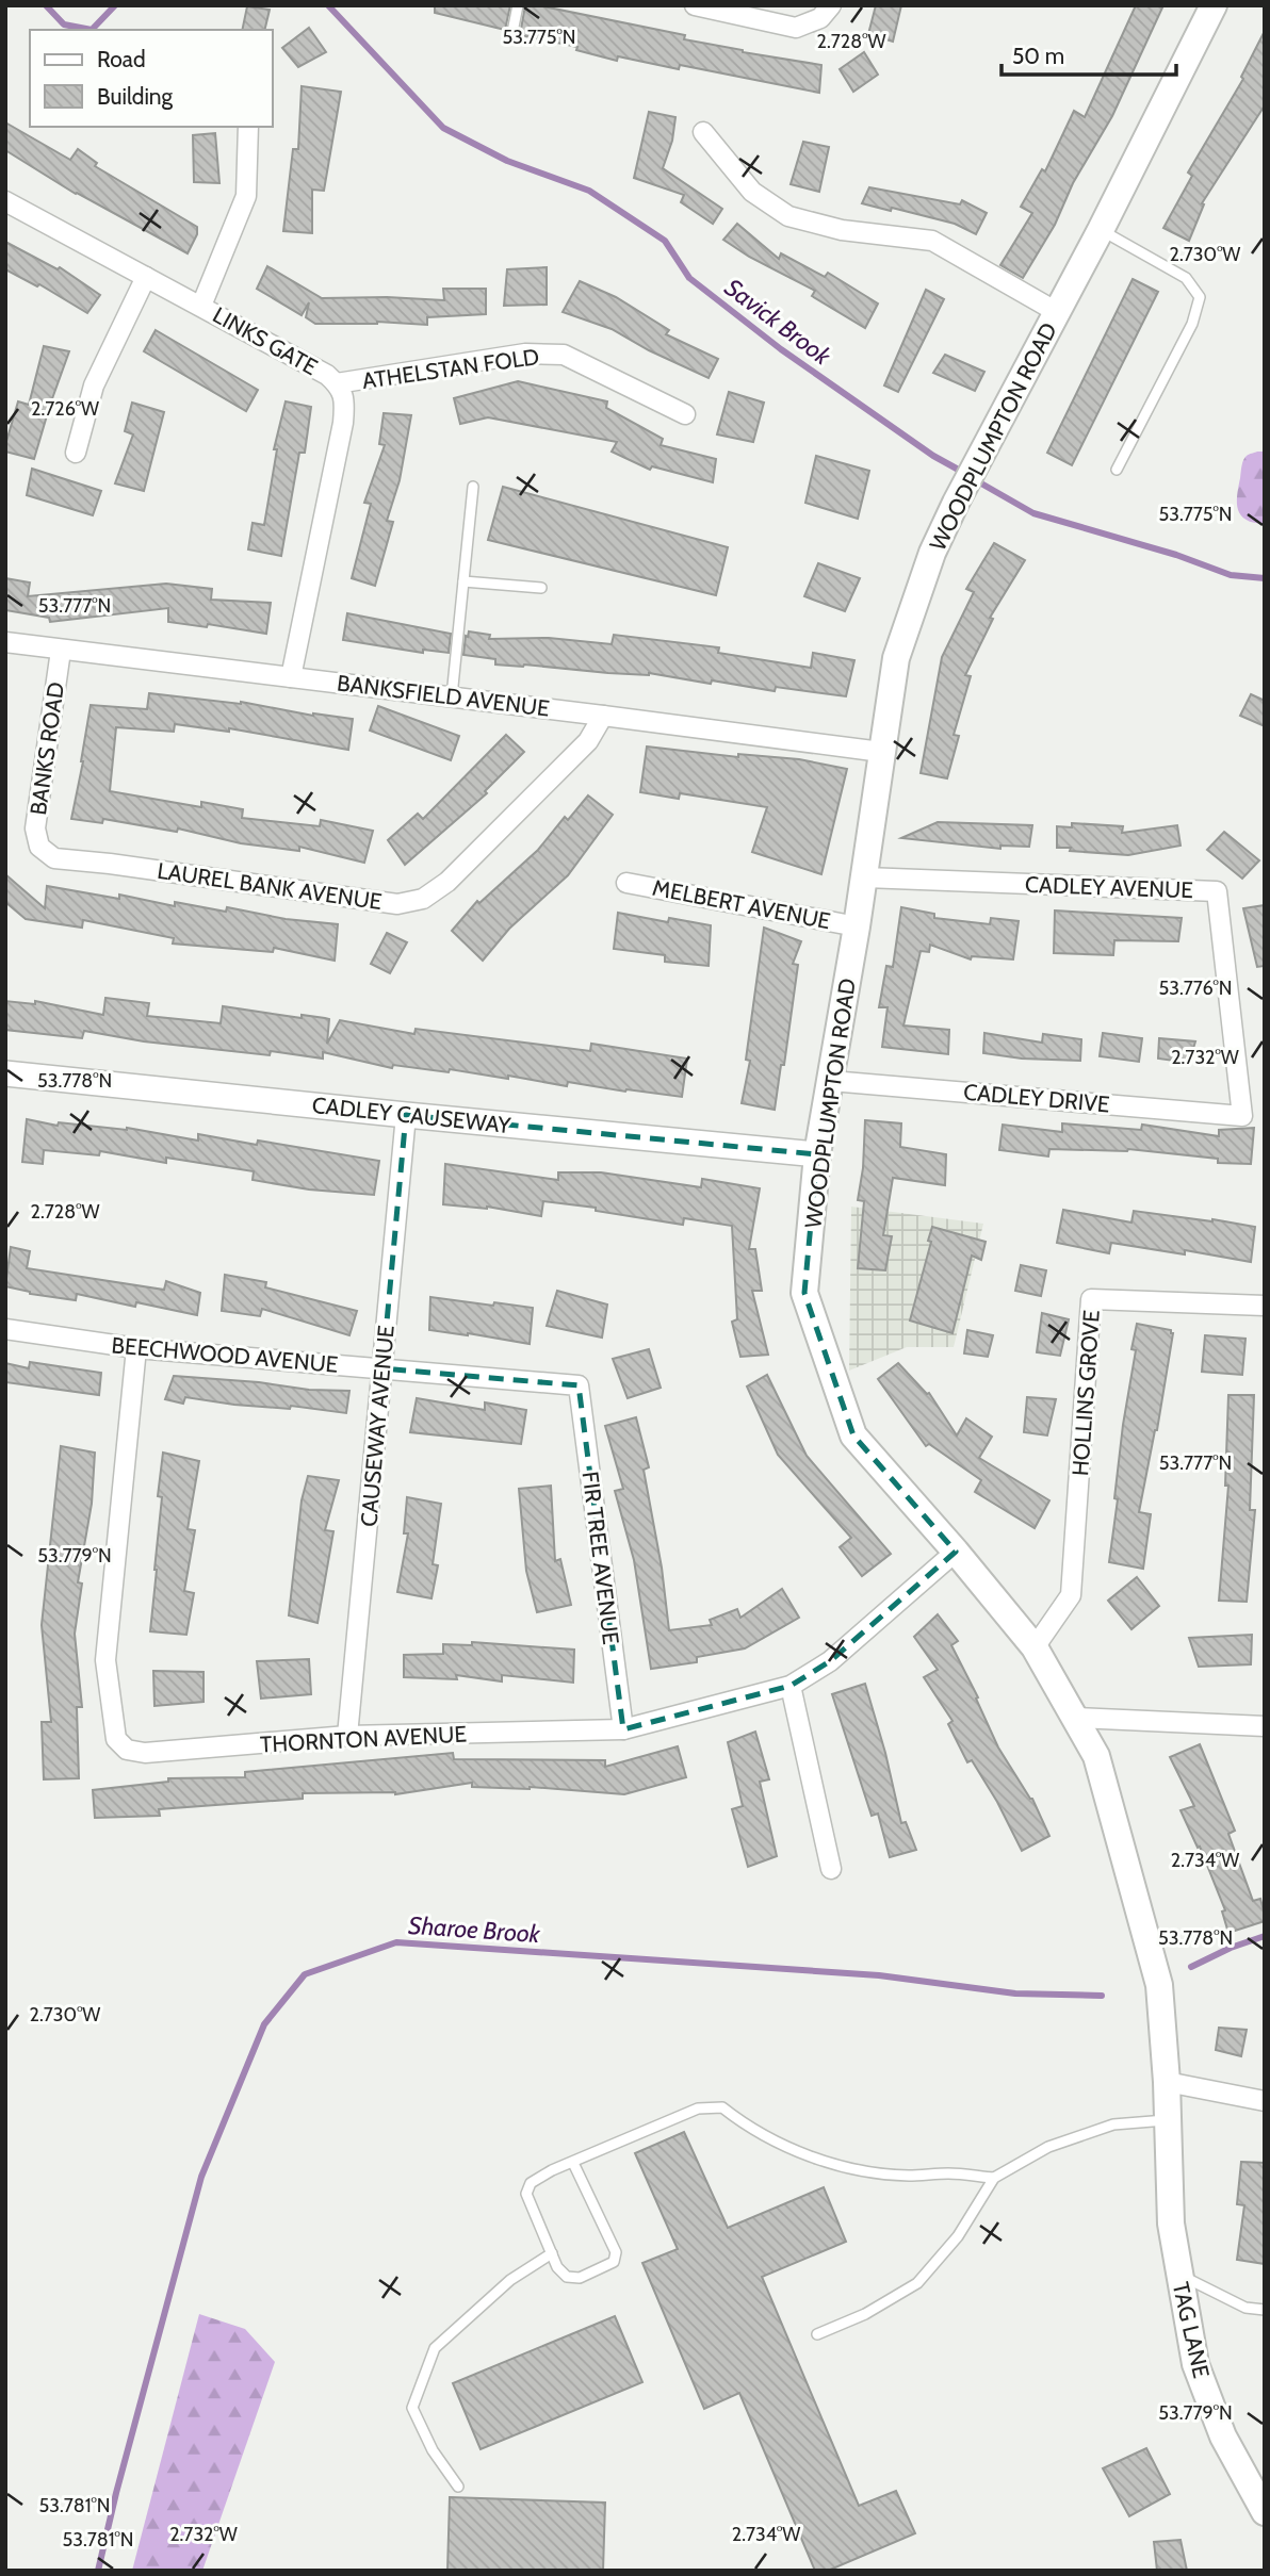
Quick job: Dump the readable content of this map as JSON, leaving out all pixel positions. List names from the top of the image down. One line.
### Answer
{"streets":{"main road":["WOODPLUMPTON ROAD","TAG LANE"],"street":["LINKS GATE","ATHELSTAN FOLD","BANKSFIELD AVENUE","BANKS ROAD","LAUREL BANK AVENUE","CADLEY AVENUE","MELBERT AVENUE","CADLEY DRIVE","CADLEY CAUSEWAY","BEECHWOOD AVENUE","HOLLINS GROVE","CAUSEWAY AVENUE","FIR TREE AVENUE","THORNTON AVENUE"]},"crossings":[["LINKS GATE","ATHELSTAN FOLD"],["LINKS GATE","BANKSFIELD AVENUE"],["WOODPLUMPTON ROAD","BANKSFIELD AVENUE"],["WOODPLUMPTON ROAD","CADLEY AVENUE"],["WOODPLUMPTON ROAD","MELBERT AVENUE"],["WOODPLUMPTON ROAD","CADLEY DRIVE"],["WOODPLUMPTON ROAD","CADLEY CAUSEWAY"],["WOODPLUMPTON ROAD","HOLLINS GROVE"],["WOODPLUMPTON ROAD","THORNTON AVENUE"],["WOODPLUMPTON ROAD","TAG LANE"],["BANKSFIELD AVENUE","BANKS ROAD"],["BANKSFIELD AVENUE","LAUREL BANK AVENUE"],["BANKS ROAD","LAUREL BANK AVENUE"],["CADLEY AVENUE","CADLEY DRIVE"],["CADLEY CAUSEWAY","CAUSEWAY AVENUE"],["BEECHWOOD AVENUE","CAUSEWAY AVENUE"],["BEECHWOOD AVENUE","FIR TREE AVENUE"],["BEECHWOOD AVENUE","THORNTON AVENUE"],["CAUSEWAY AVENUE","THORNTON AVENUE"],["FIR TREE AVENUE","THORNTON AVENUE"]],"water":["Savick Brook","Sharoe Brook"],"legend":["Road","Building"],"scale_bar":"50 m","coordinates":["53.775°N","2.728°W","2.730°W","2.726°W","53.777°N","53.776°N","2.732°W","53.778°N","53.779°N","2.734°W","53.781°N"]}
